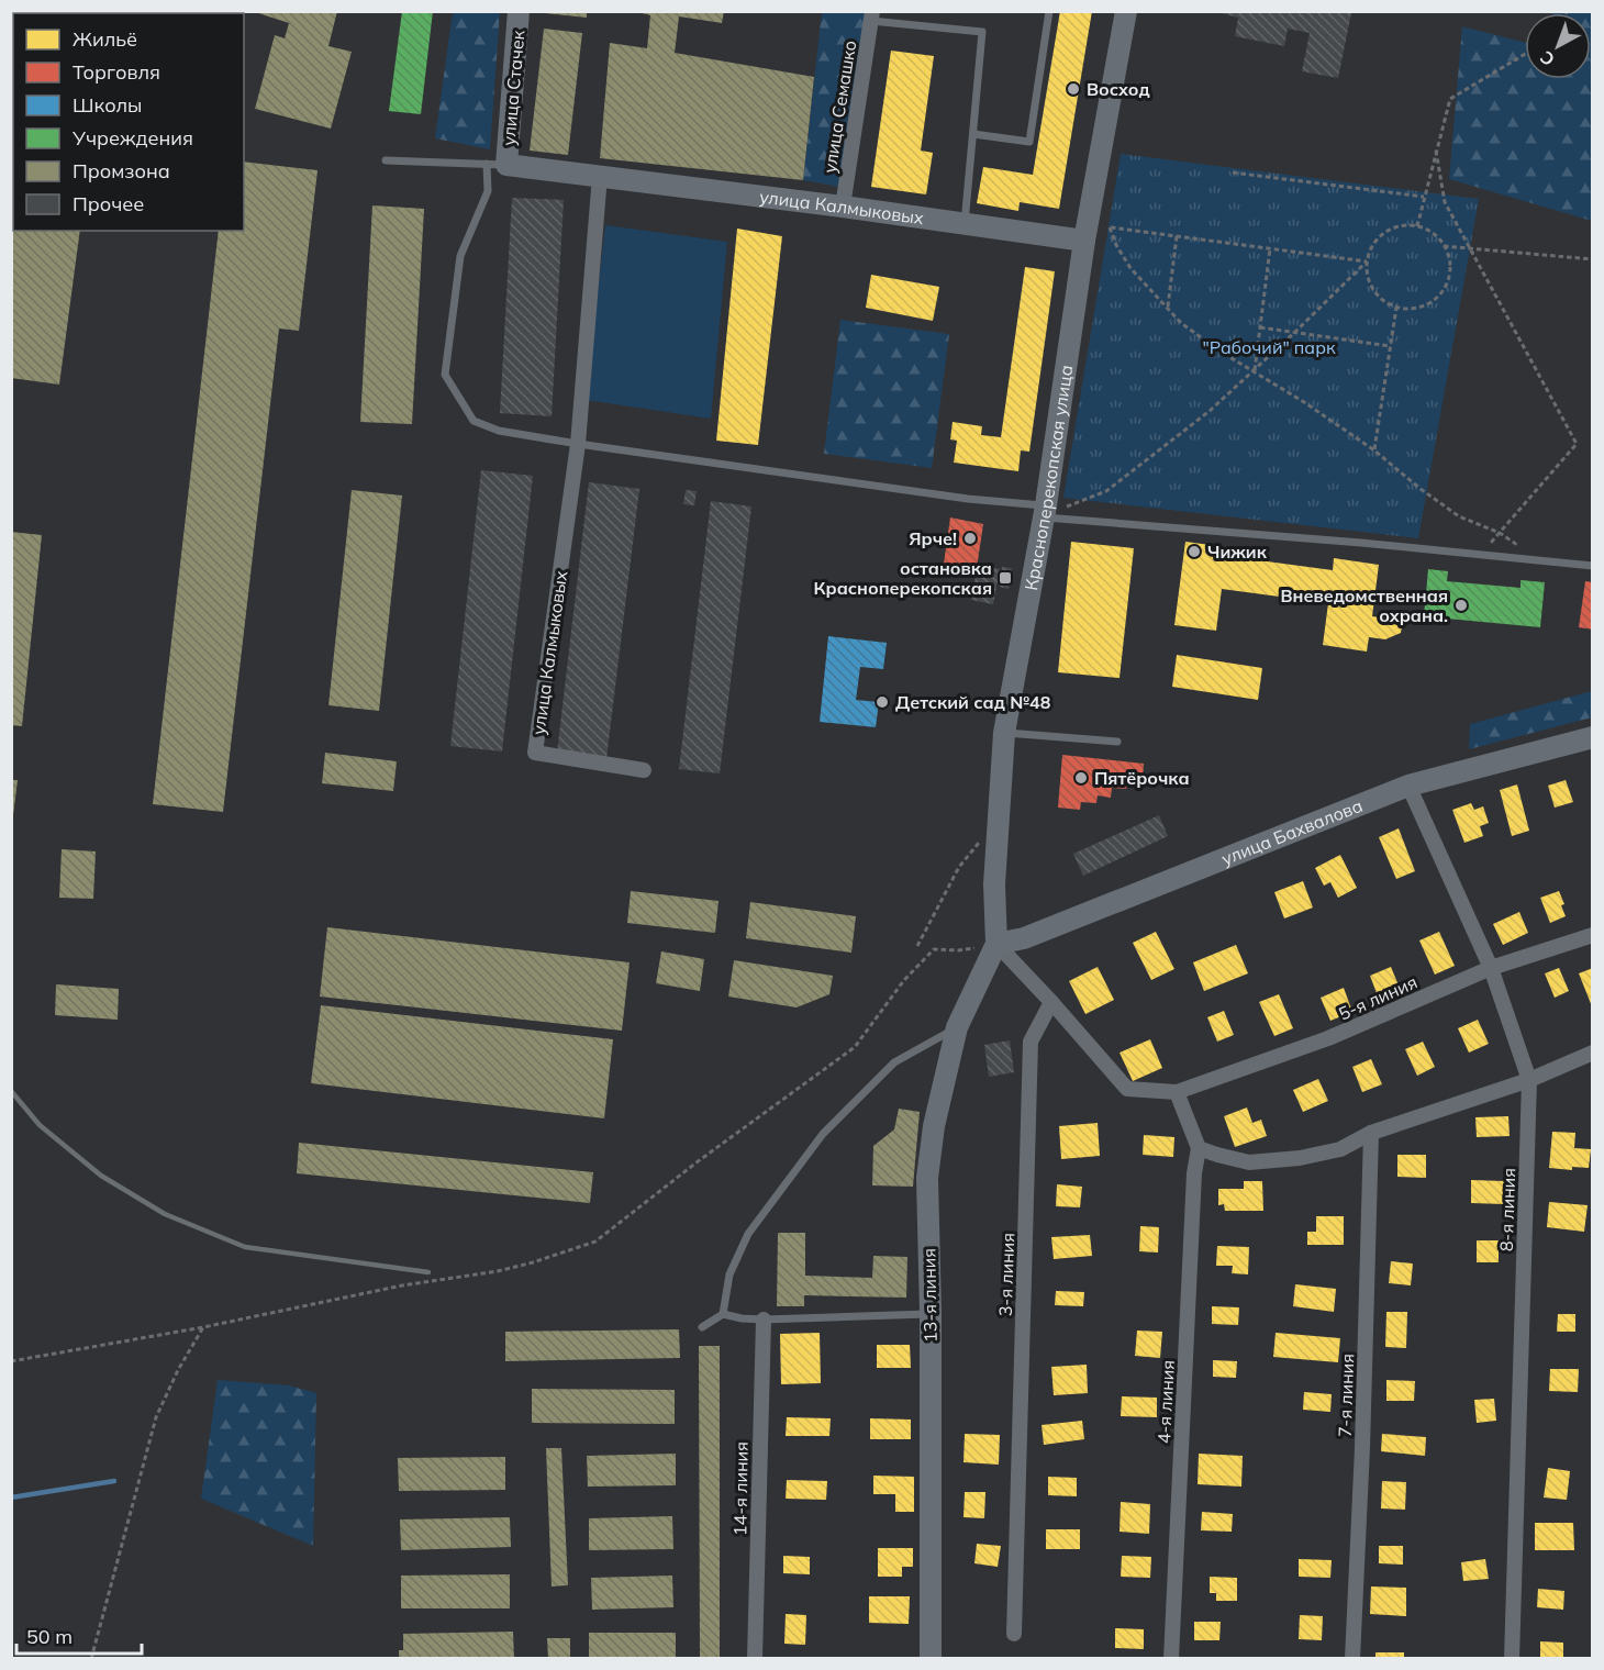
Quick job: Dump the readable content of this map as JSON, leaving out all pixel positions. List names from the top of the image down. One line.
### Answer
{"streets":{"street":["улица Стачек","улица Семашко","улица Калмыковых","Красноперекопская улица","улица Бахвалова","5-я линия","8-я линия","3-я линия","13-я линия","7-я линия","4-я линия","14-я линия"]},"crossings":[["улица Стачек","улица Калмыковых"],["улица Семашко","улица Калмыковых"],["улица Калмыковых","Красноперекопская улица"],["Красноперекопская улица","улица Бахвалова"],["Красноперекопская улица","13-я линия"],["улица Бахвалова","8-я линия"],["улица Бахвалова","13-я линия"],["5-я линия","8-я линия"]],"parks":["\"Рабочий\" парк"],"places":{"other":["Восход","Ярче!","Чижик","Вневедомственная охрана.","Детский сад №48","Пятёрочка"],"transit":["остановка Красноперекопская"]},"legend":["Жильё","Торговля","Школы","Учреждения","Промзона","Прочее"],"scale_bar":"50 m","north":"bottom left"}
